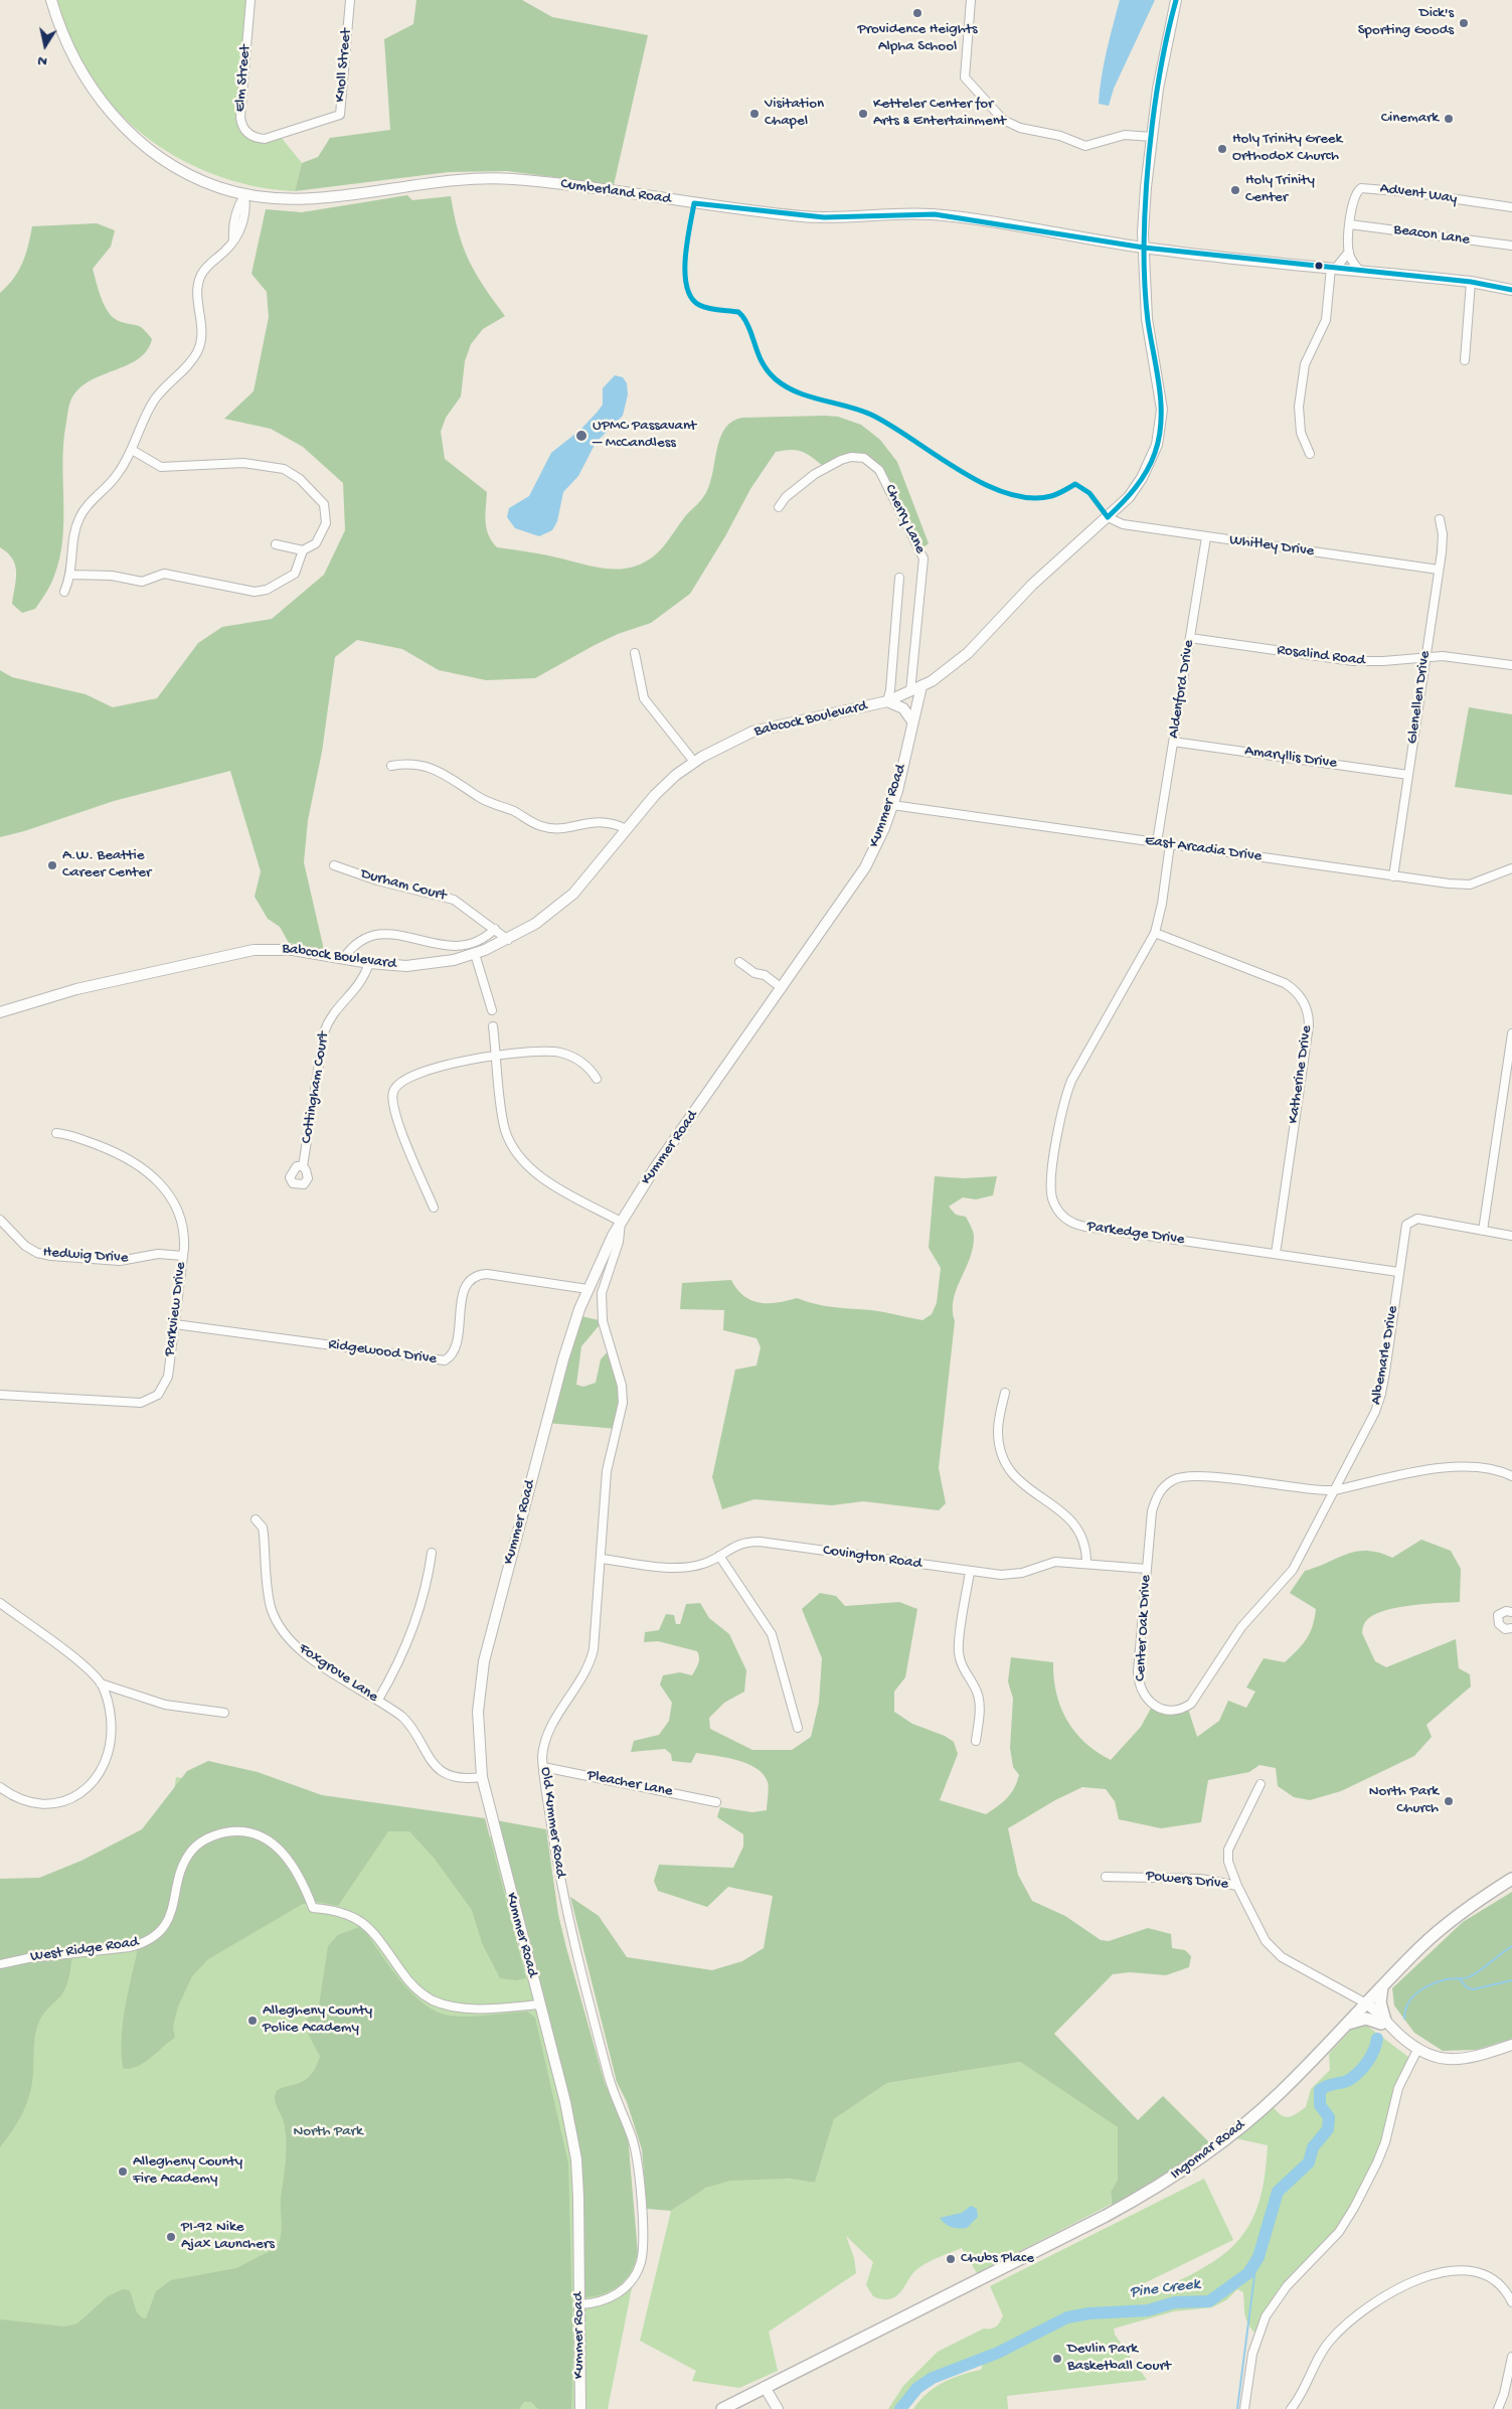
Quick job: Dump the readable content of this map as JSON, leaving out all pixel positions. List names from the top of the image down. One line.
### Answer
{"streets":{"main road":["Ingomar Road"],"street":["Knoll Street","Elm Street","Cumberland Road","Advent Way","Beacon Lane","Cherry Lane","Whitley Drive","Rosalind Road","Aldenford Drive","Glenellen Drive","Babcock Boulevard","Amaryllis Drive","Kummer Road","East Arcadia Drive","Durham Court","Katherine Drive","Cottingham Court","Parkedge Drive","Hedwig Drive","Parkview Drive","Ridgewood Drive","Albemarle Drive","Covington Road","Center Oak Drive","Foxgrove Lane","Pleacher Lane","Old Kummer Road","Powers Drive","West Ridge Road"]},"crossings":[["Knoll Street","Elm Street"],["Cumberland Road","Babcock Boulevard"],["Advent Way","Beacon Lane"],["Cherry Lane","Babcock Boulevard"],["Whitley Drive","Aldenford Drive"],["Whitley Drive","Glenellen Drive"],["Whitley Drive","Babcock Boulevard"],["Rosalind Road","Aldenford Drive"],["Rosalind Road","Glenellen Drive"],["Aldenford Drive","Amaryllis Drive"],["Aldenford Drive","East Arcadia Drive"],["Glenellen Drive","Amaryllis Drive"],["Glenellen Drive","East Arcadia Drive"],["Babcock Boulevard","Kummer Road"],["Babcock Boulevard","Durham Court"],["Babcock Boulevard","Cottingham Court"],["Kummer Road","East Arcadia Drive"],["Kummer Road","Ridgewood Drive"],["Kummer Road","Foxgrove Lane"],["Kummer Road","Old Kummer Road"],["Kummer Road","West Ridge Road"],["East Arcadia Drive","Parkedge Drive"],["Katherine Drive","Parkedge Drive"],["Parkedge Drive","Albemarle Drive"],["Hedwig Drive","Parkview Drive"],["Parkview Drive","Ridgewood Drive"],["Albemarle Drive","Center Oak Drive"],["Covington Road","Center Oak Drive"],["Covington Road","Old Kummer Road"],["Pleacher Lane","Old Kummer Road"],["Powers Drive","Ingomar Road"]],"water":["Pine Creek"],"parks":["North Park"],"places":["Providence Heights Alpha School","Dick's Sporting Goods","Visitation Chapel","Ketteler Center for Arts & Entertainment","Cinemark","Holy Trinity Greek Orthodox Church","Holy Trinity Center","UPMC Passavant – McCandless","A.W. Beattie Career Center","North Park Church","Allegheny County Police Academy","Allegheny County Fire Academy","PI-92 Nike Ajax Launchers","Chubs Place","Devlin Park Basketball Court"],"north":"bottom"}
